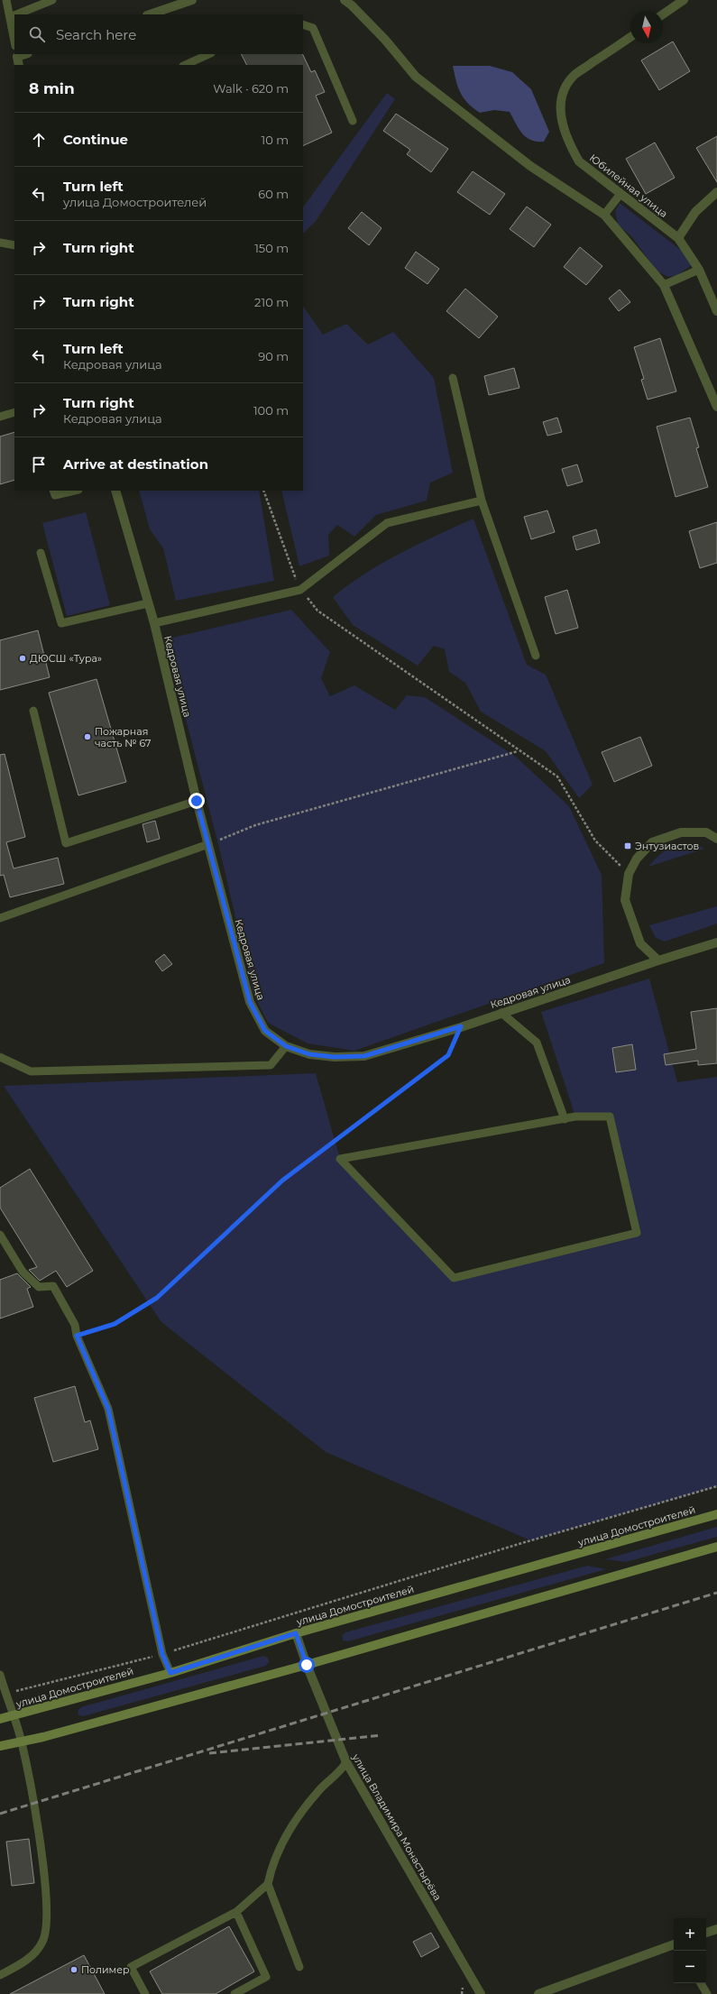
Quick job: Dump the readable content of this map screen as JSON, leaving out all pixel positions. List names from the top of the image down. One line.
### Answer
{"streets":{"main road":["улица Домостроителей"],"street":["Юбилейная улица","Кедровая улица","улица Владимира Монастырёва"]},"crossings":[["улица Домостроителей","улица Владимира Монастырёва"]],"places":{"other":["ДЮСШ «Тура»","Пожарная часть № 67","Полимер"],"transit":["Энтузиастов"]},"north":"bottom","page":{"search":"Search here","heading":["8 min","Walk · 620 m"],"list":[["Continue","10 m"],["Turn left","улица Домостроителей","60 m"],["Turn right","150 m"],["Turn right","210 m"],["Turn left","Кедровая улица","90 m"],["Turn right","Кедровая улица","100 m"],"Arrive at destination"],"map_buttons":["+","−"]}}
